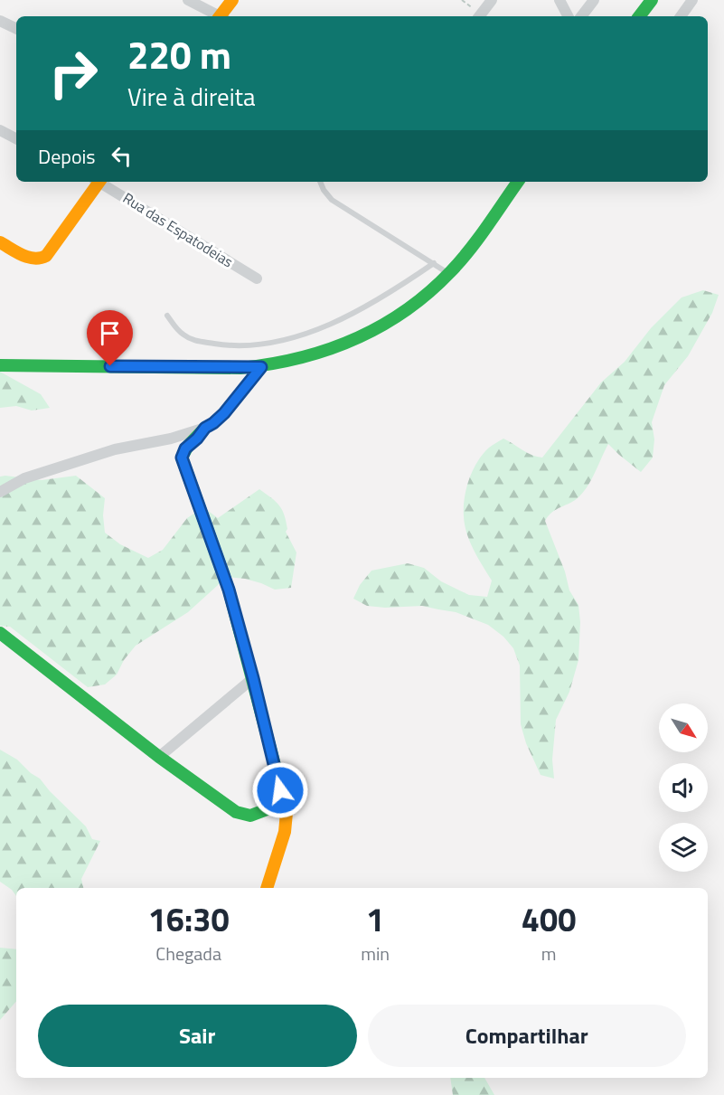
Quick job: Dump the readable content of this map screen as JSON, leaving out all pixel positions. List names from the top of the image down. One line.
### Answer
{"streets":{"street":["Rua das Espatodeias"]},"north":"bottom right","page":{"turn":["220 m","Vire à direita"],"then":"Depois","eta":["16:30","Chegada","1","min","400","m"],"buttons":["Sair","Compartilhar"]}}
